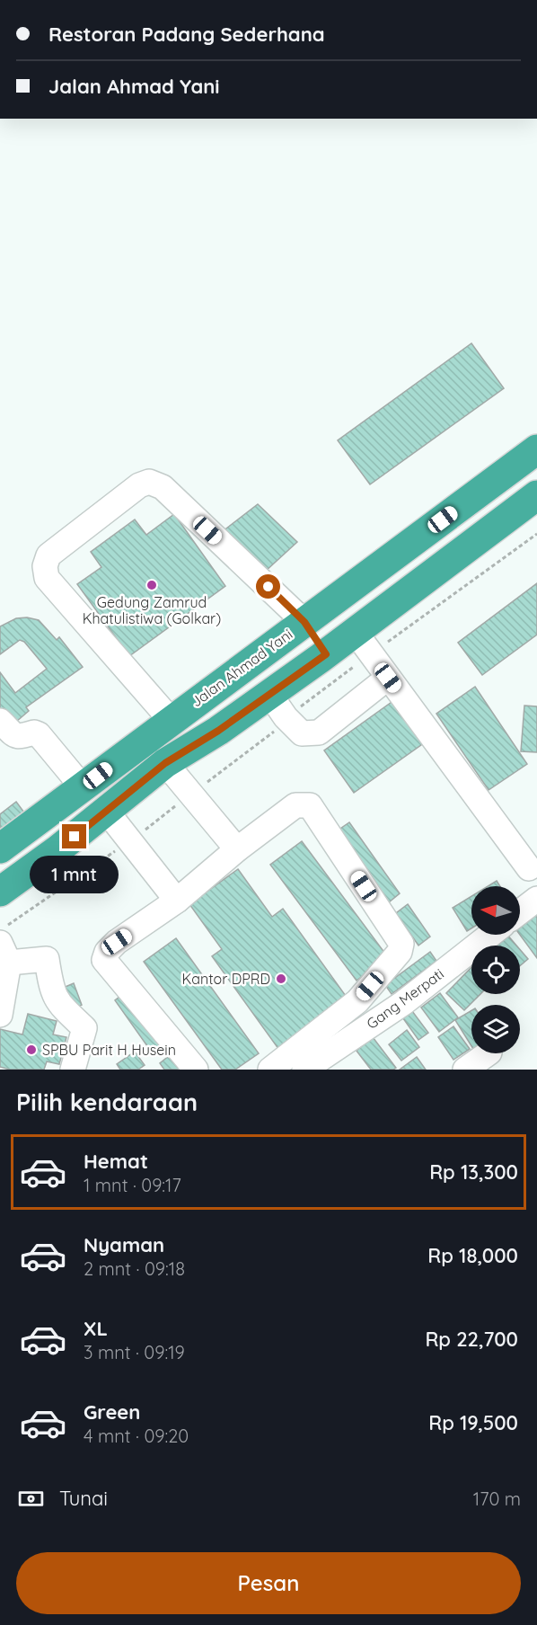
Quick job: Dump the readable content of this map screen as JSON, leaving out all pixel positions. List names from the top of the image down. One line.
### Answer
{"streets":{"highway":["Jalan Ahmad Yani"],"street":["Gang Merpati"]},"places":["Gedung Zamrud Khatulistiwa (Golkar)","Kantor DPRD","SPBU Parit H Husein"],"north":"left","page":{"banner":["Restoran Padang Sederhana","Jalan Ahmad Yani"],"bubble":"1 mnt","heading":"Pilih kendaraan","list":[{"name":"Hemat","note":"1 mnt · 09:17","value":"Rp 13,300"},{"name":"Nyaman","note":"2 mnt · 09:18","value":"Rp 18,000"},{"name":"XL","note":"3 mnt · 09:19","value":"Rp 22,700"},{"name":"Green","note":"4 mnt · 09:20","value":"Rp 19,500"}],"pay":["Tunai","170 m"],"buttons":"Pesan"}}
